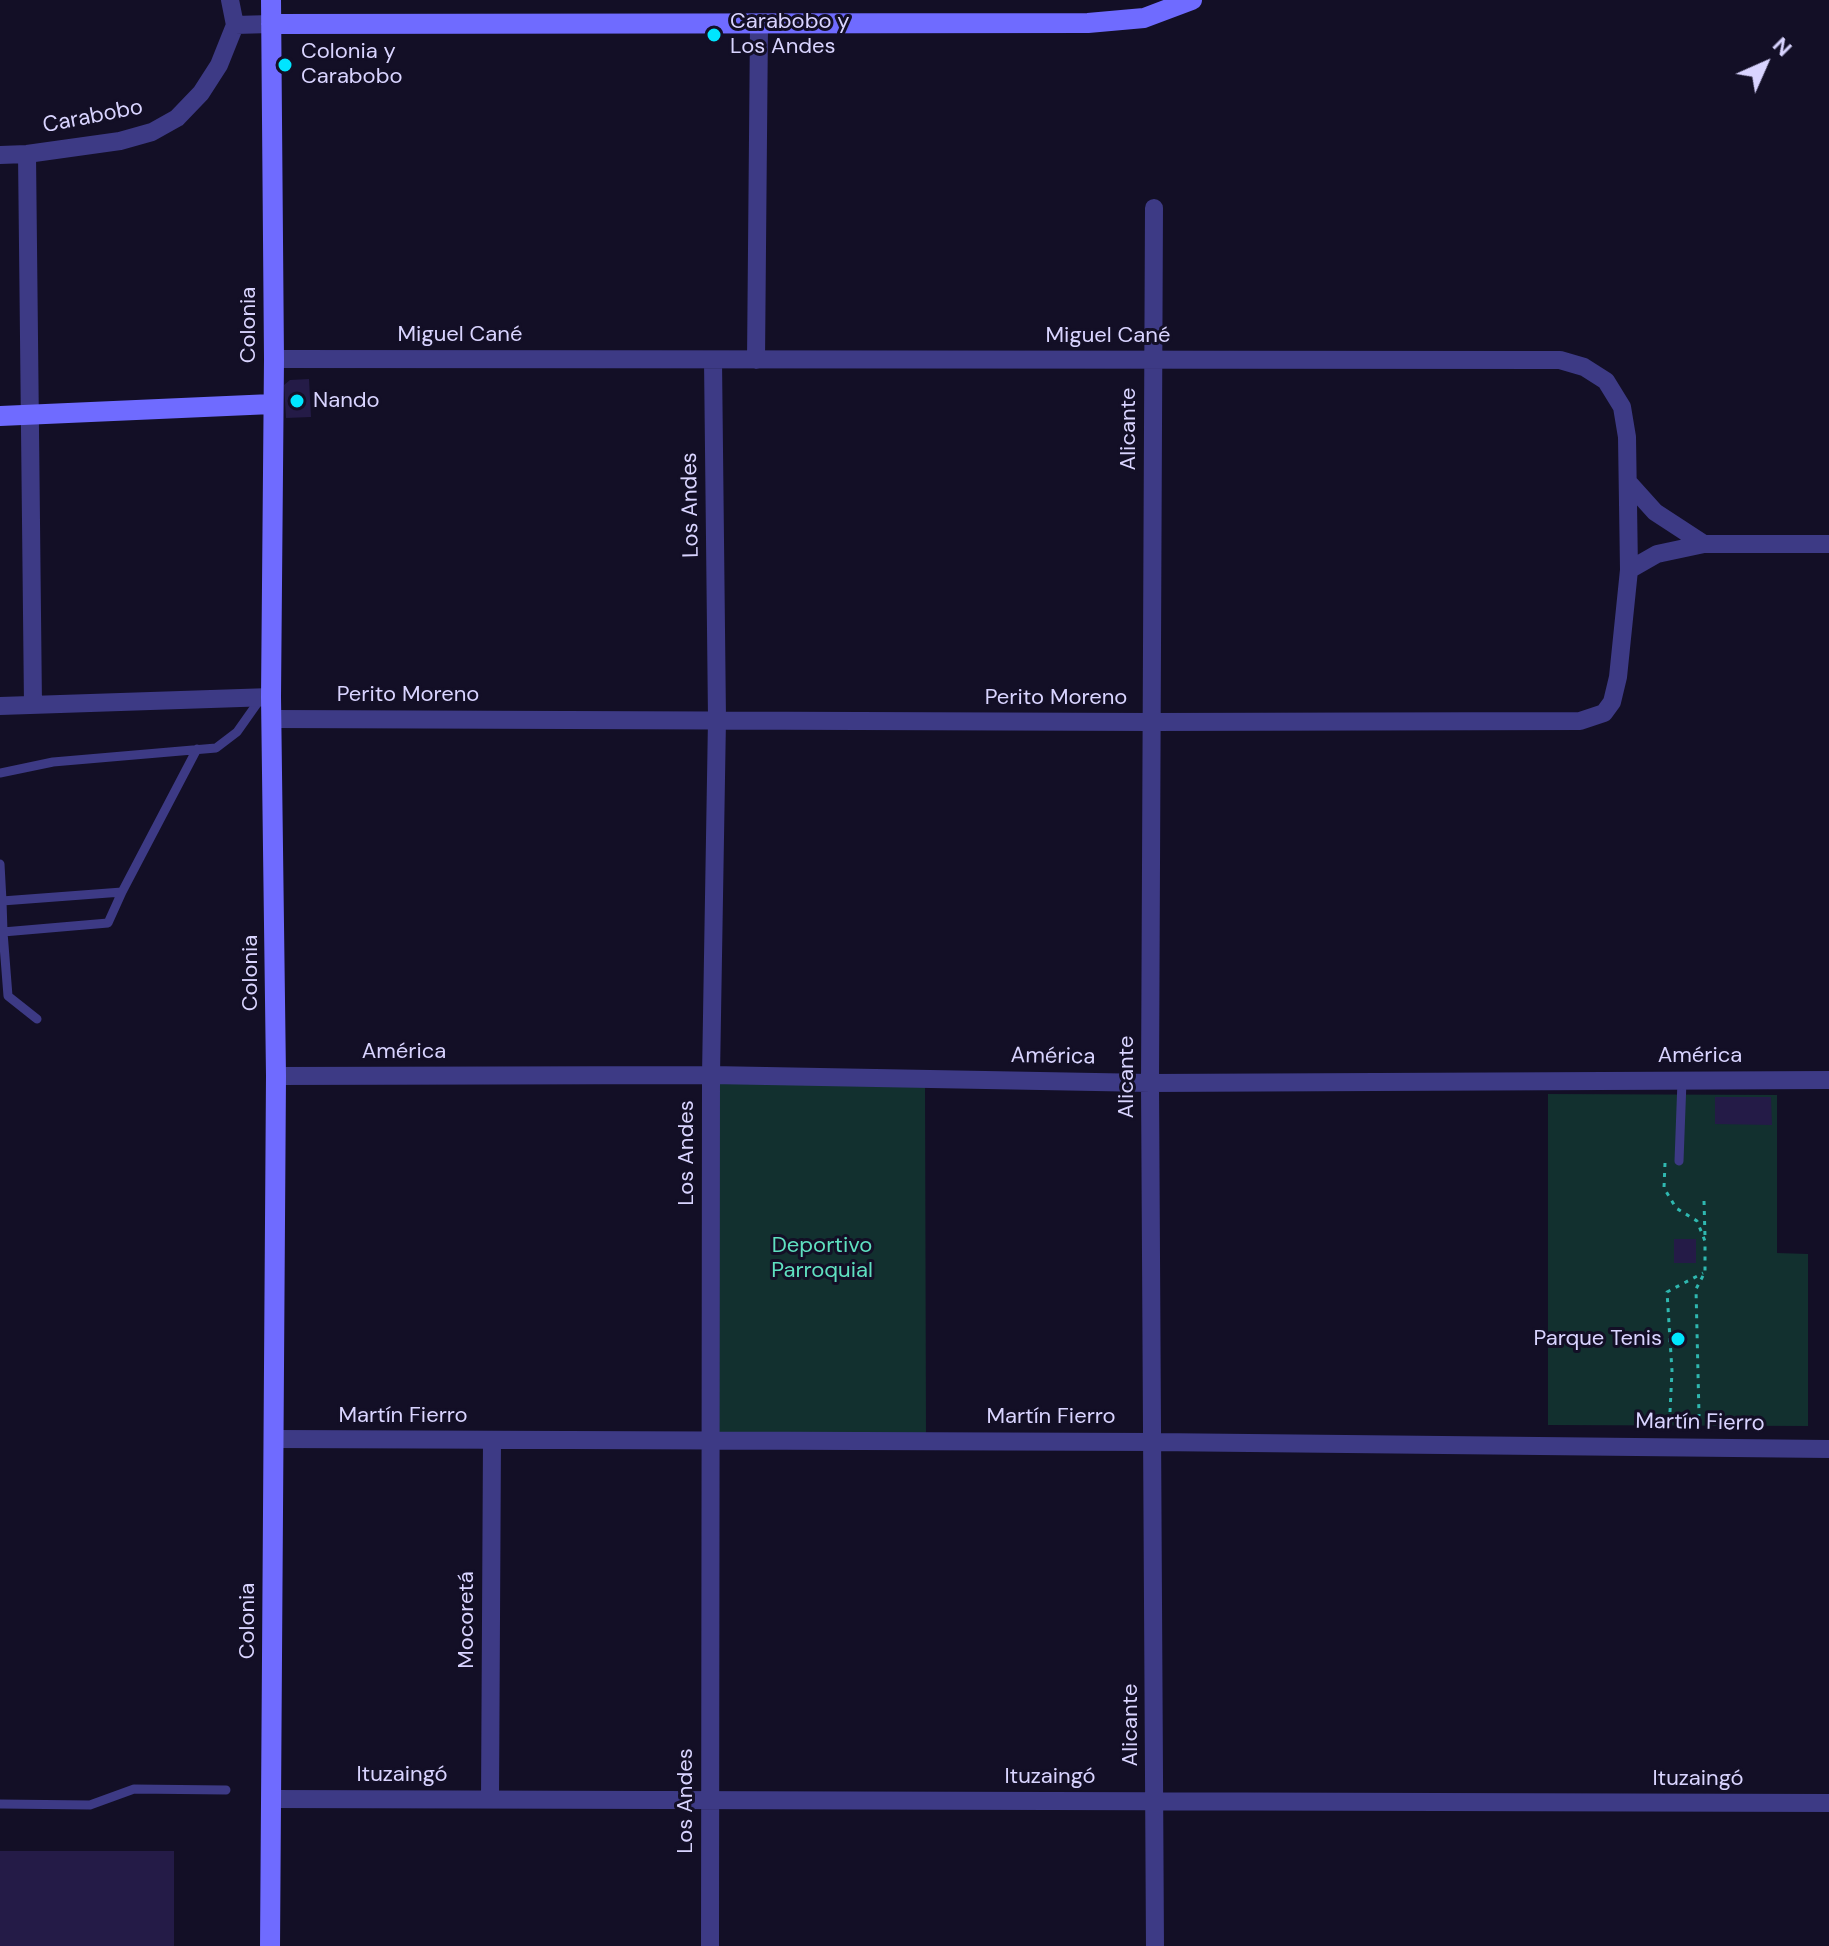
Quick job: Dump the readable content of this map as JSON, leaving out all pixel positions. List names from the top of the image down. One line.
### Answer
{"streets":{"street":["Carabobo","Colonia","Miguel Cané","Alicante","Los Andes","Perito Moreno","América","Martín Fierro","Mocoretá","Ituzaingó"]},"crossings":[["Colonia","Miguel Cané"],["Colonia","Perito Moreno"],["Colonia","América"],["Colonia","Martín Fierro"],["Colonia","Ituzaingó"],["Miguel Cané","Alicante"],["Miguel Cané","Los Andes"],["Miguel Cané","Perito Moreno"],["Alicante","Perito Moreno"],["Alicante","América"],["Alicante","Martín Fierro"],["Alicante","Ituzaingó"],["Los Andes","Perito Moreno"],["Los Andes","América"],["Los Andes","Martín Fierro"],["Los Andes","Ituzaingó"],["Martín Fierro","Mocoretá"],["Mocoretá","Ituzaingó"]],"parks":["Deportivo Parroquial"],"places":["Carabobo y Los Andes","Colonia y Carabobo","Nando","Parque Tenis"],"north":"top right"}
